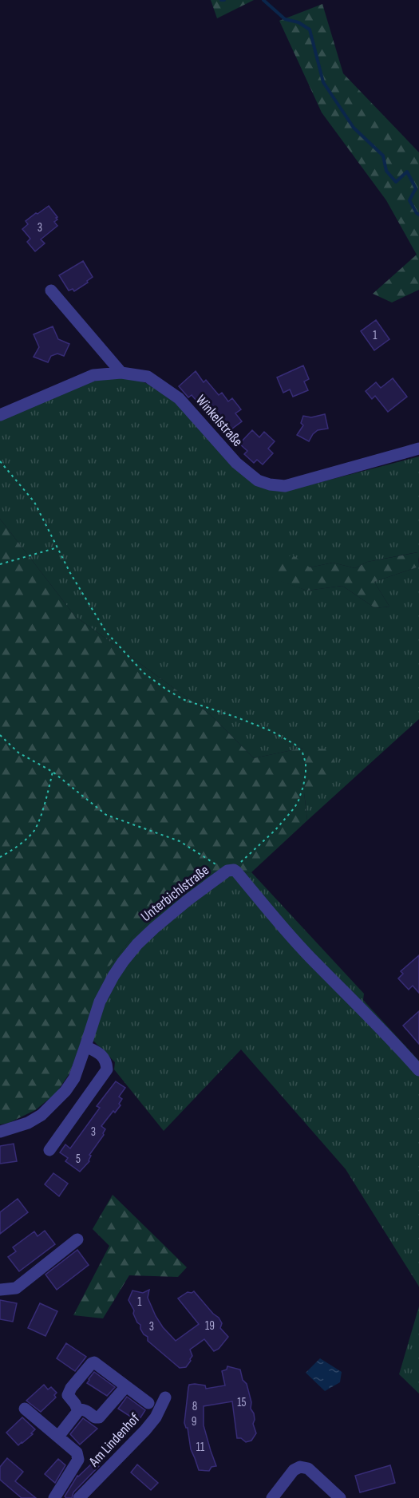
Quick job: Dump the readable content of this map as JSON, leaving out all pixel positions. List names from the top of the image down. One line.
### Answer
{"streets":{"street":["Winkelstraße","Unterbichlstraße","Am Lindenhof"]},"house_numbers":["3","1","3","5","1","19","3","15","8","9","11"]}
